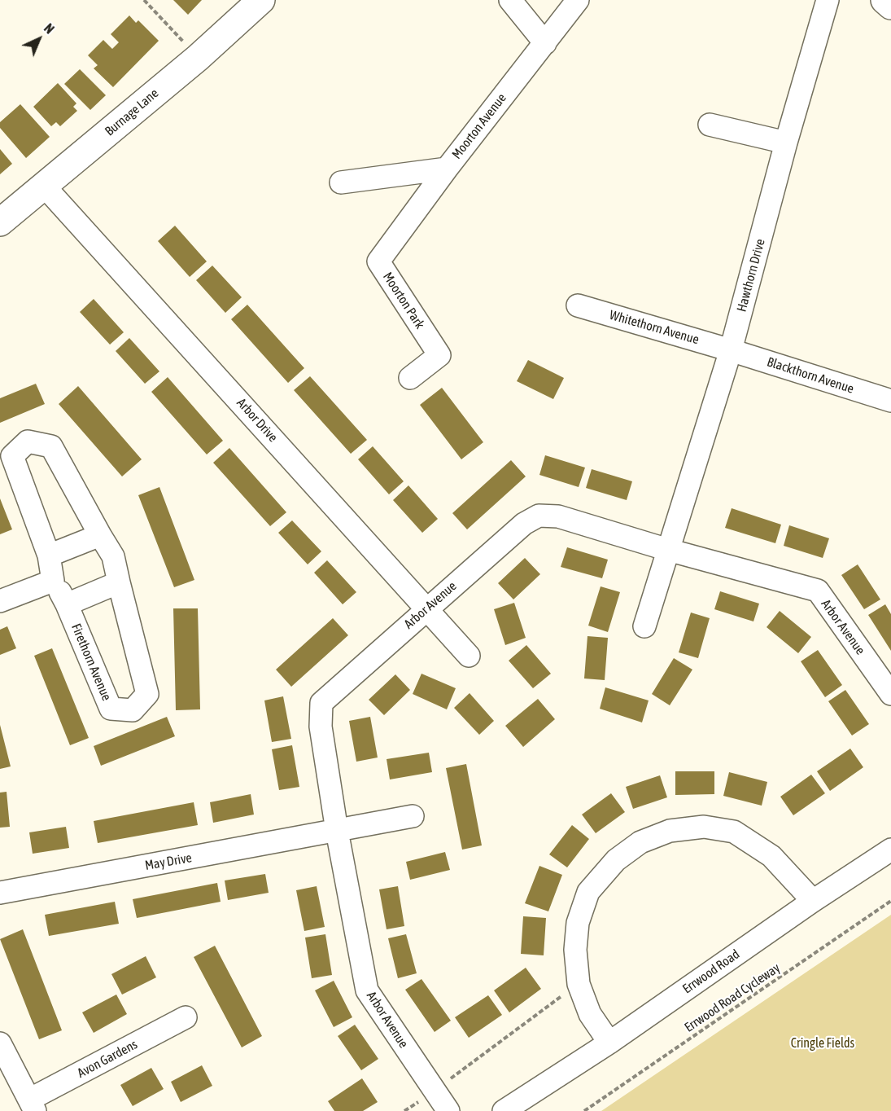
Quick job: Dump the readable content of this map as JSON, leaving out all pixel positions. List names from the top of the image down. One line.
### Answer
{"streets":{"street":["Burnage Lane","Moorton Avenue","Hawthorn Drive","Moorton Park","Whitethorn Avenue","Blackthorn Avenue","Arbor Drive","Arbor Avenue","Firethorn Avenue","May Drive","Errwood Road","Avon Gardens"],"path":["Errwood Road Cycleway"]},"crossings":[["Burnage Lane","Arbor Drive"],["Moorton Avenue","Moorton Park"],["Hawthorn Drive","Whitethorn Avenue"],["Hawthorn Drive","Blackthorn Avenue"],["Hawthorn Drive","Arbor Avenue"],["Whitethorn Avenue","Blackthorn Avenue"],["Arbor Drive","Arbor Avenue"],["Arbor Avenue","May Drive"]],"parks":["Cringle Fields"],"north":"top right"}
